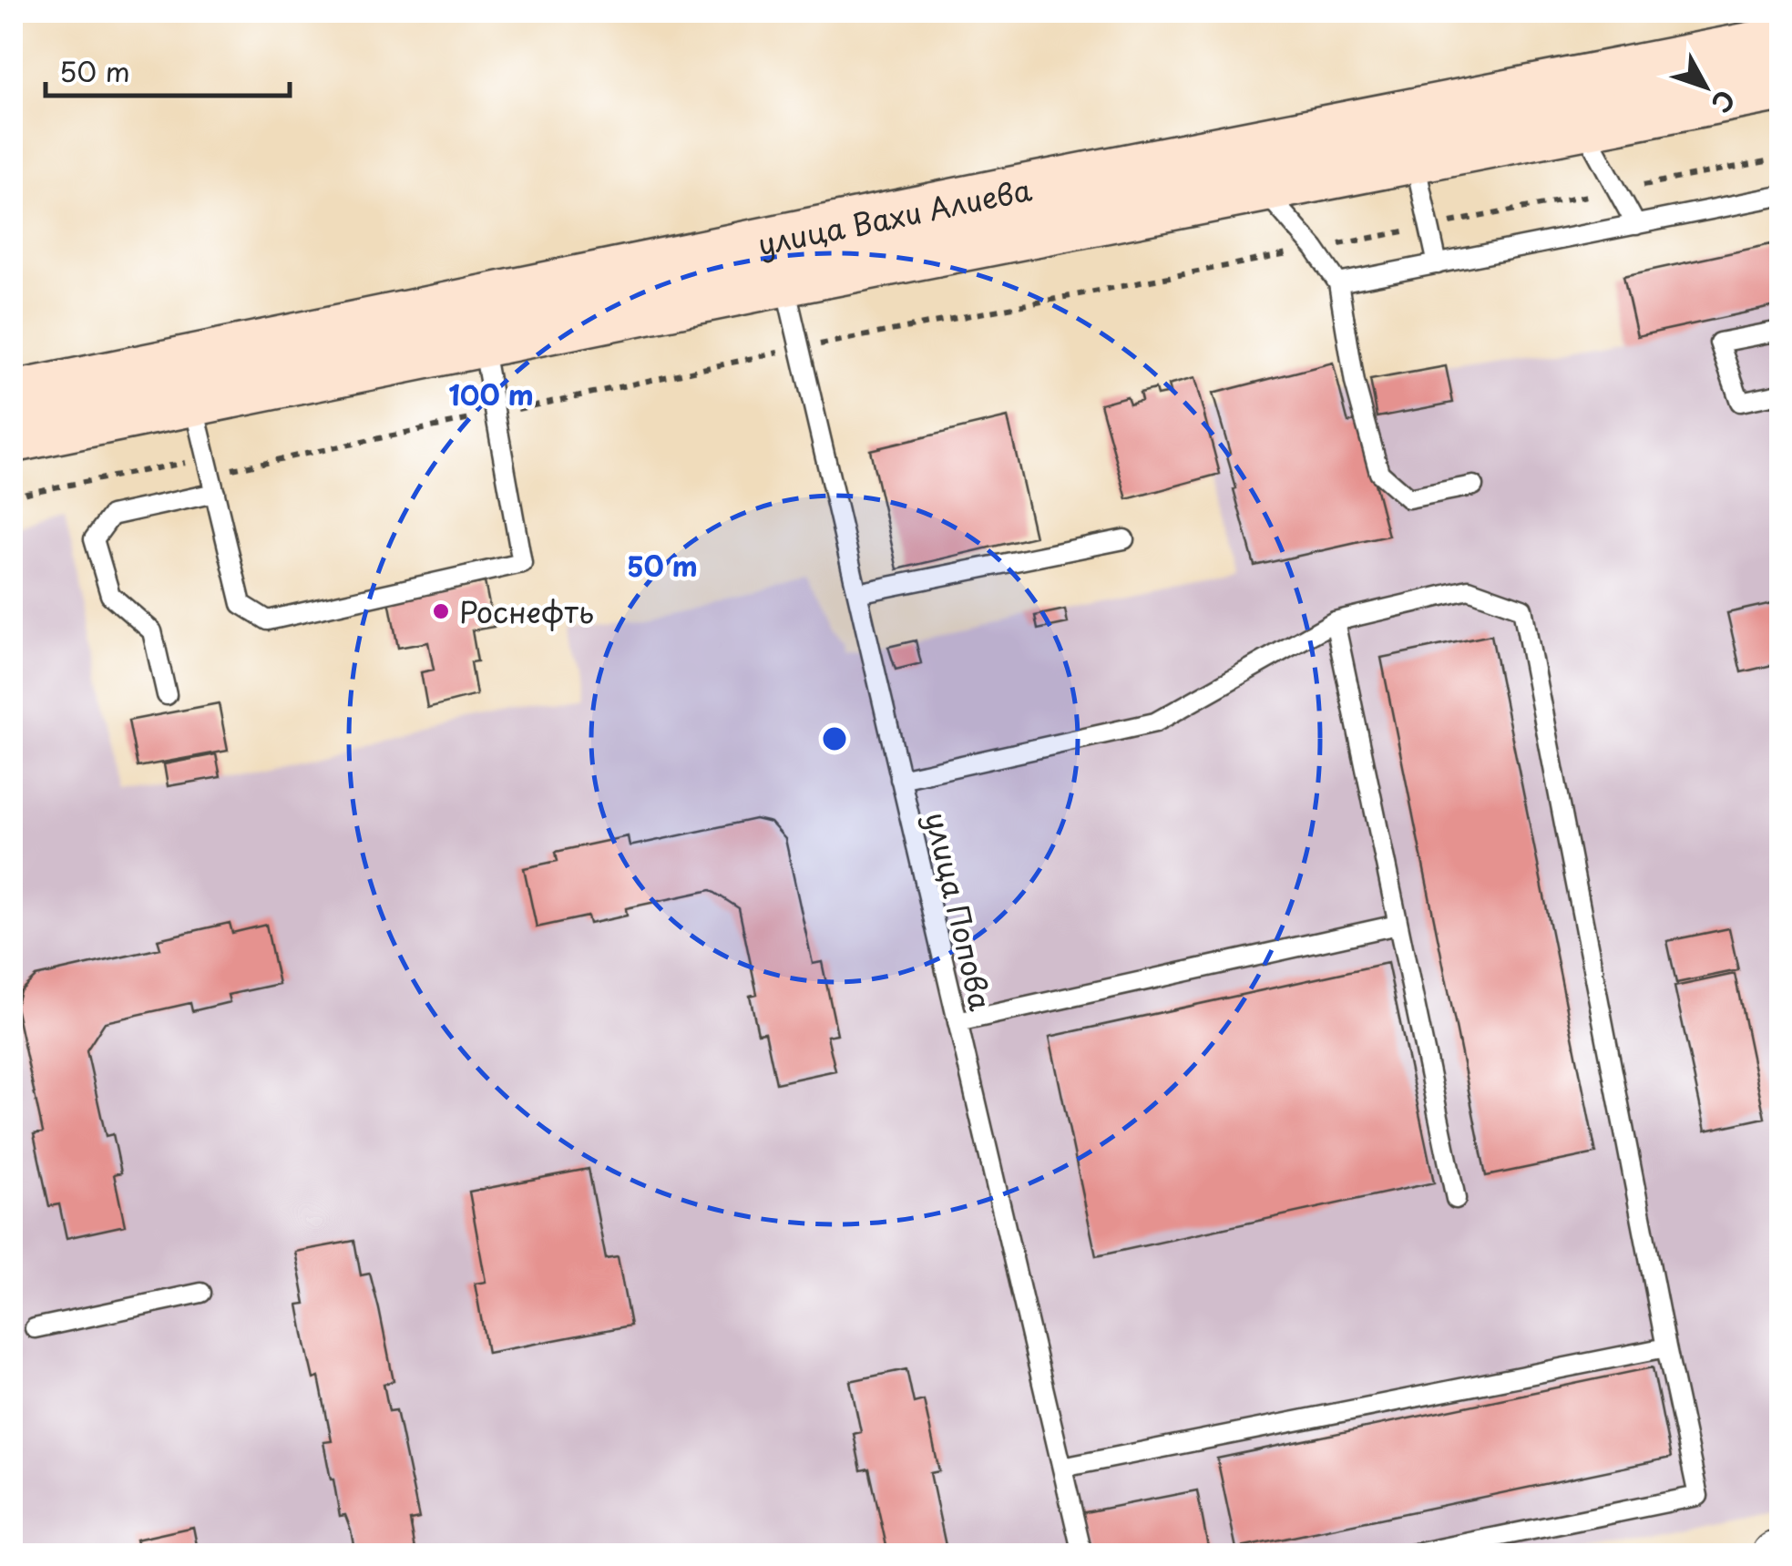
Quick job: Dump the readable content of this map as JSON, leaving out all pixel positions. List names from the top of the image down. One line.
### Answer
{"streets":{"main road":["улица Вахи Алиева"],"lane":["улица Попова"]},"crossings":[["улица Вахи Алиева","улица Попова"]],"places":["Роснефть"],"scale_bar":"50 m","north":"bottom right","rings":["100 m","50 m"]}
